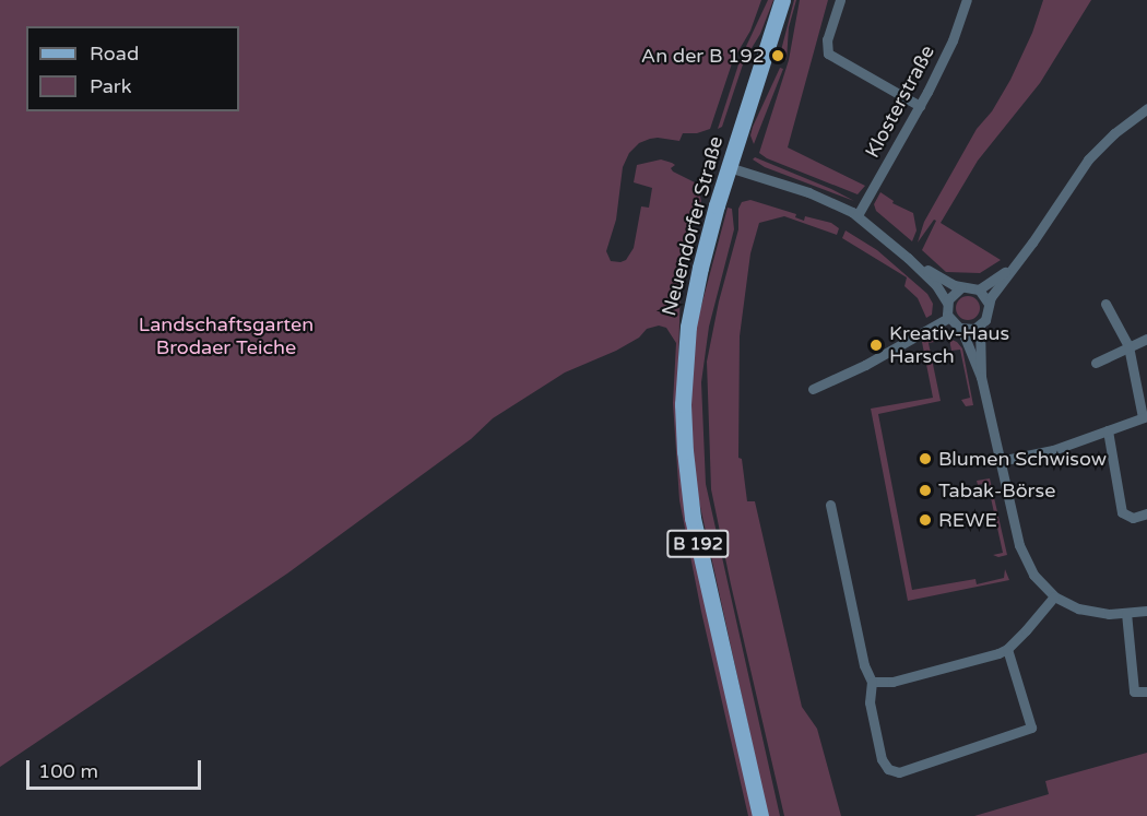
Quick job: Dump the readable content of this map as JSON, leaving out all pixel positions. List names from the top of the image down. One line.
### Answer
{"streets":{"main road":["Neuendorfer Straße","B 192"],"street":["Klosterstraße"]},"parks":["Landschaftsgarten Brodaer Teiche"],"places":["An der B 192","Kreativ-Haus Harsch","Blumen Schwisow","Tabak-Börse","REWE"],"legend":["Road","Park"],"scale_bar":"100 m"}
